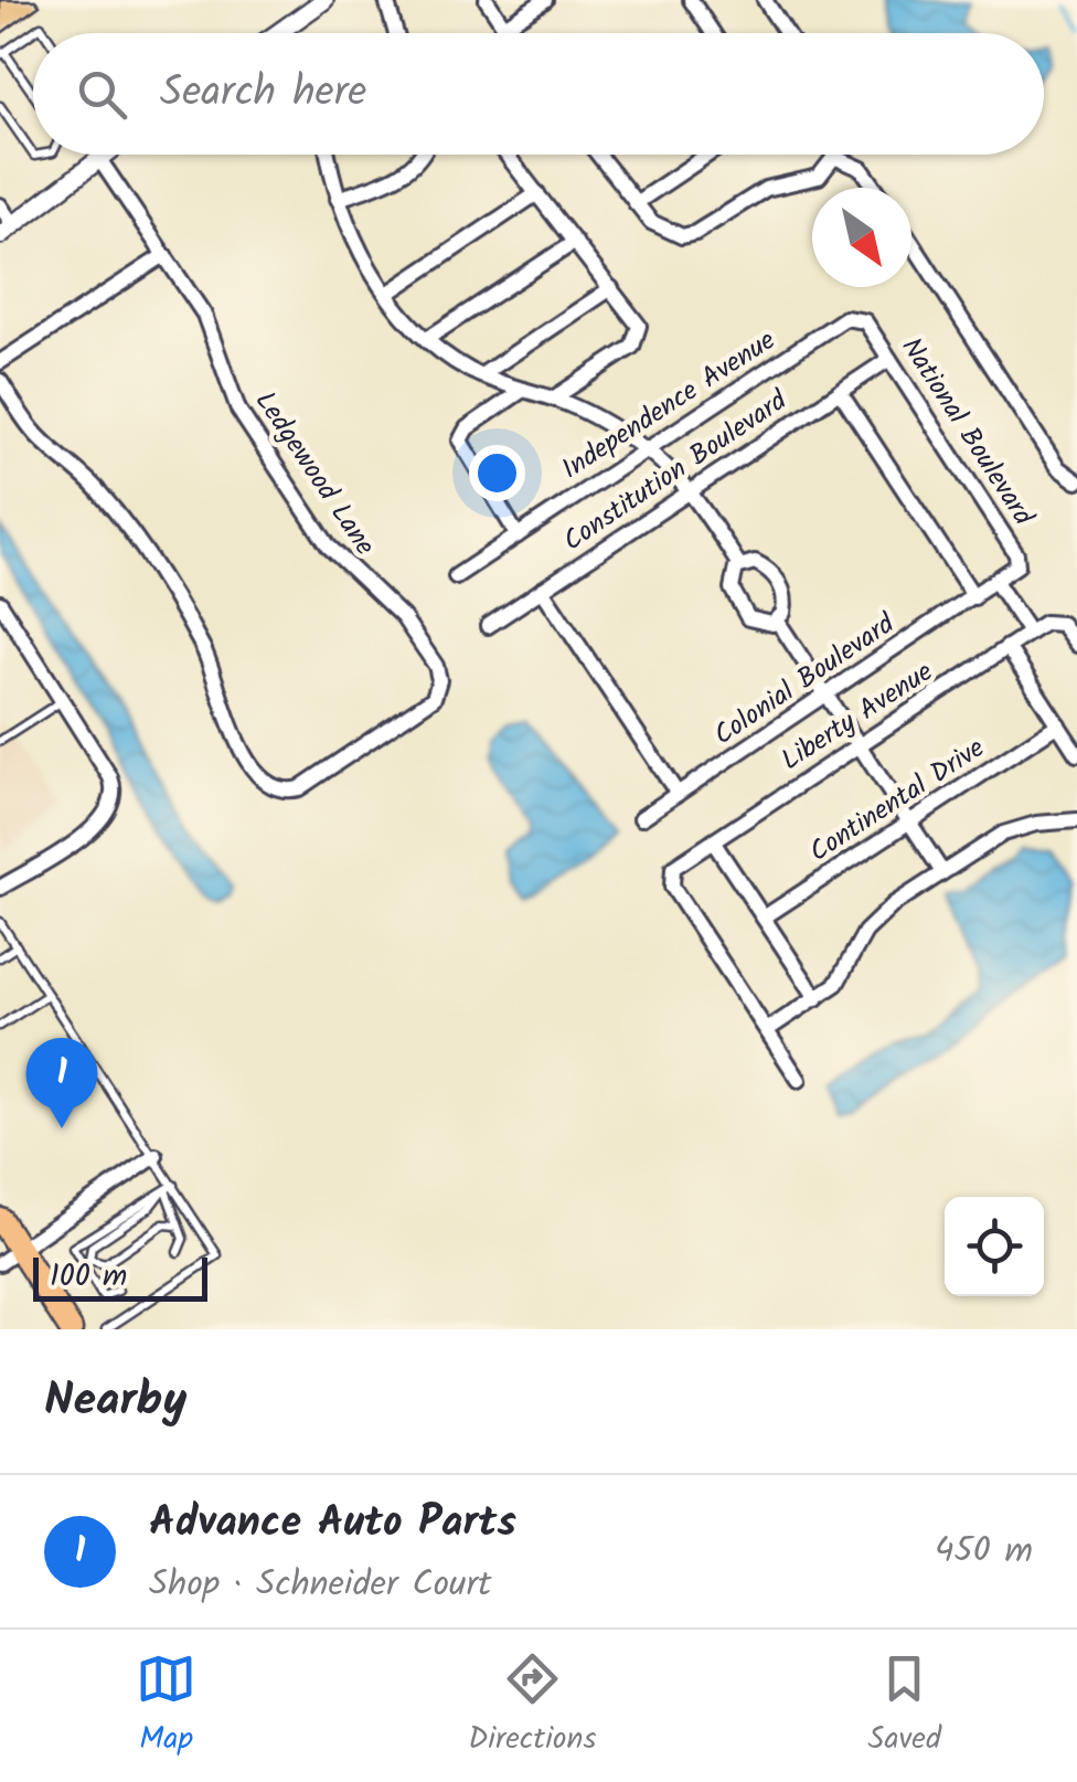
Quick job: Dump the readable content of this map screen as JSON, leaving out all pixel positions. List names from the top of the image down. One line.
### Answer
{"streets":{"street":["Independence Avenue","National Boulevard","Constitution Boulevard","Ledgewood Lane","Colonial Boulevard","Liberty Avenue","Continental Drive"]},"crossings":[["Independence Avenue","National Boulevard"],["National Boulevard","Constitution Boulevard"],["National Boulevard","Colonial Boulevard"]],"scale_bar":"100 m","north":"bottom right","page":{"search":"Search here","pins":"1","scale":"100 m","heading":"Nearby","list":[{"mark":"1","name":"Advance Auto Parts","note":"Shop · Schneider Court","value":"450 m"}],"nav":["Map","Directions","Saved"]}}
